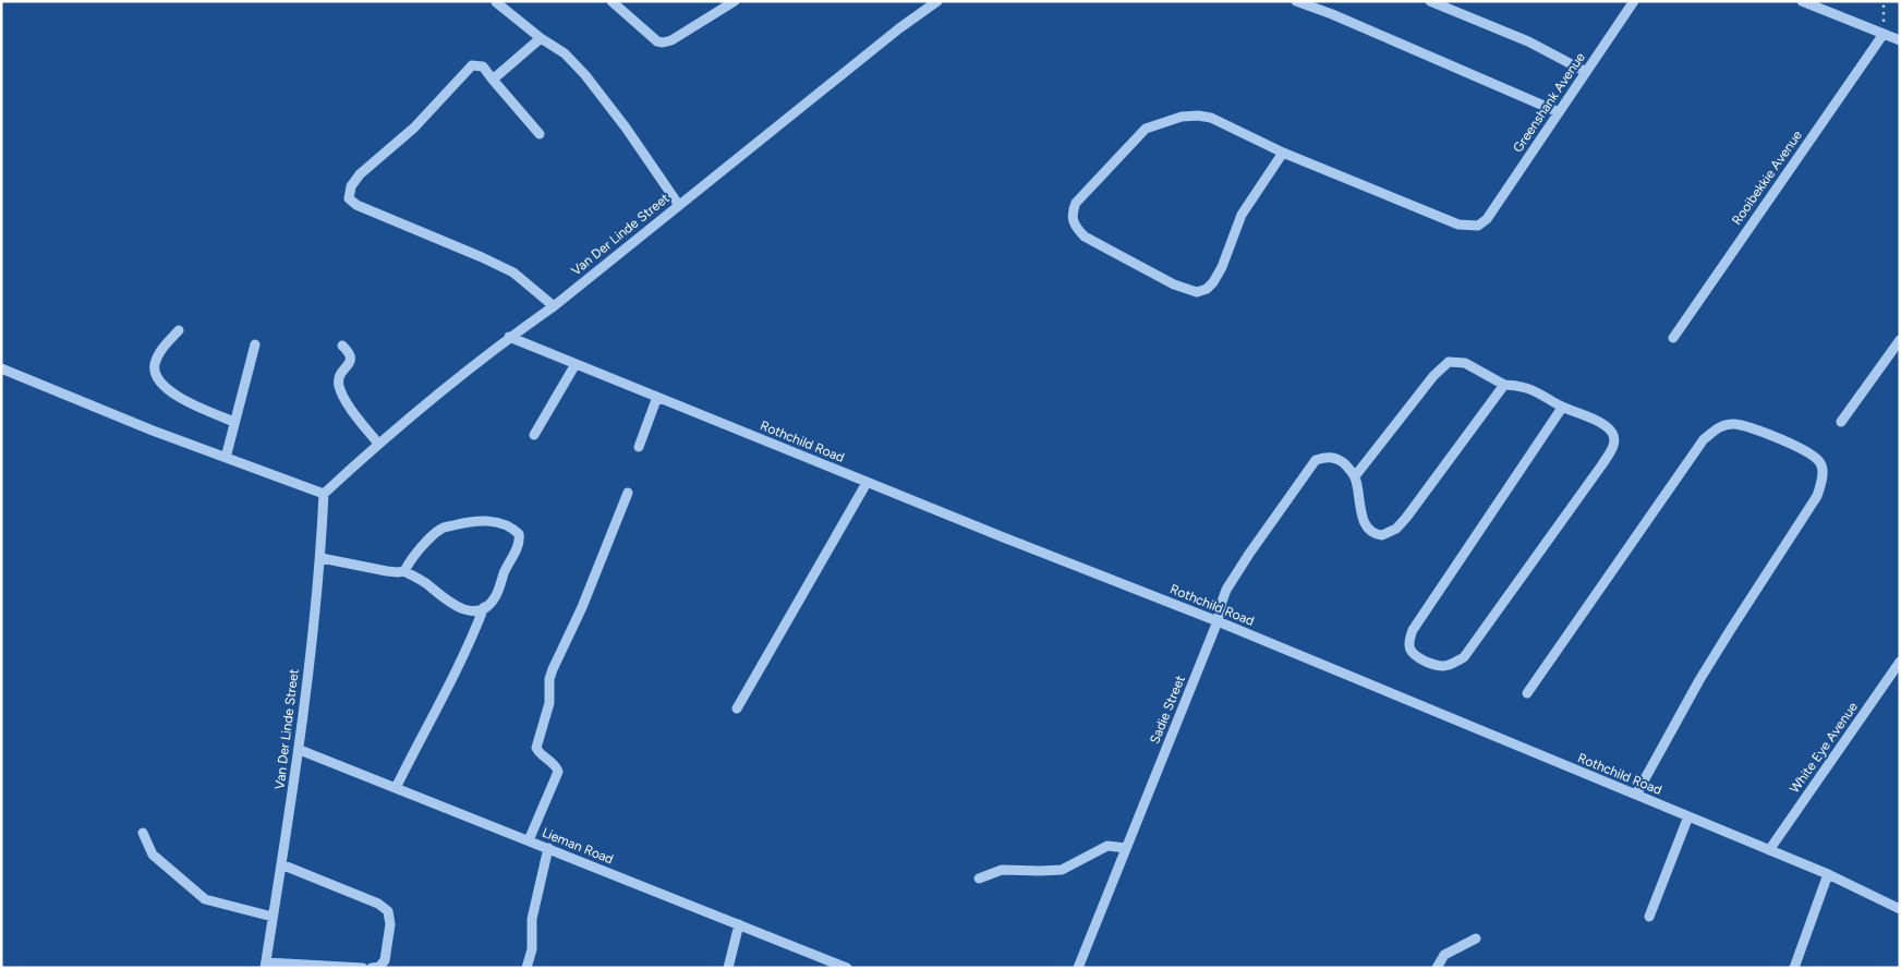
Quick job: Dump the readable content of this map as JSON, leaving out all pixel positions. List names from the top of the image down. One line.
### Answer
{"streets":{"street":["Greenshank Avenue","Rooibekkie Avenue","Van Der Linde Street","Rothchild Road","Sadie Street","White Eye Avenue","Lieman Road"]},"crossings":[["Van Der Linde Street","Rothchild Road"],["Van Der Linde Street","Lieman Road"],["Rothchild Road","Sadie Street"],["Rothchild Road","White Eye Avenue"]]}
